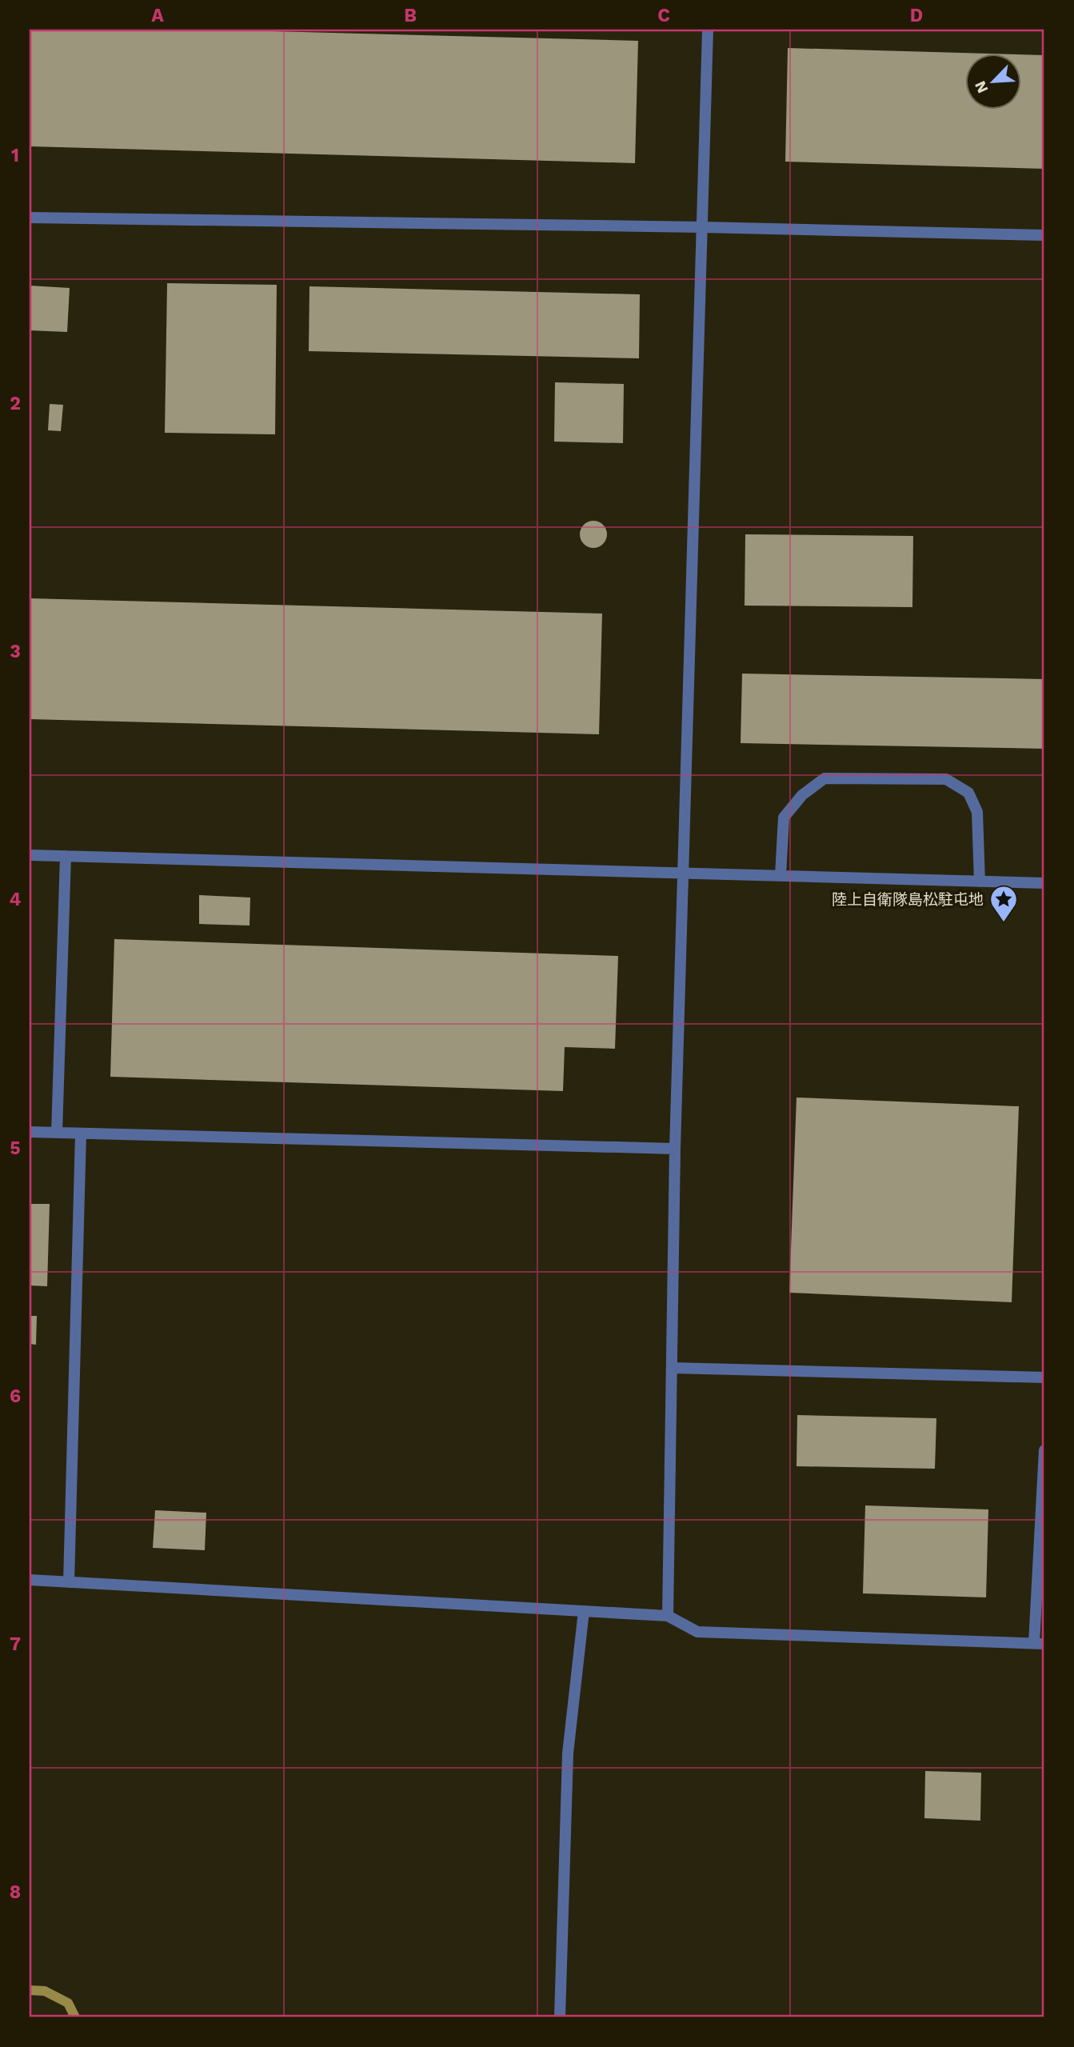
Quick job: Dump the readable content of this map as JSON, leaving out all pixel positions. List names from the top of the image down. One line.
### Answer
{"places":{"place":["陸上自衛隊島松駐屯地"]},"north":"bottom left","grid":{"columns":["A","B","C","D"],"rows":["1","2","3","4","5","6","7","8"]}}
